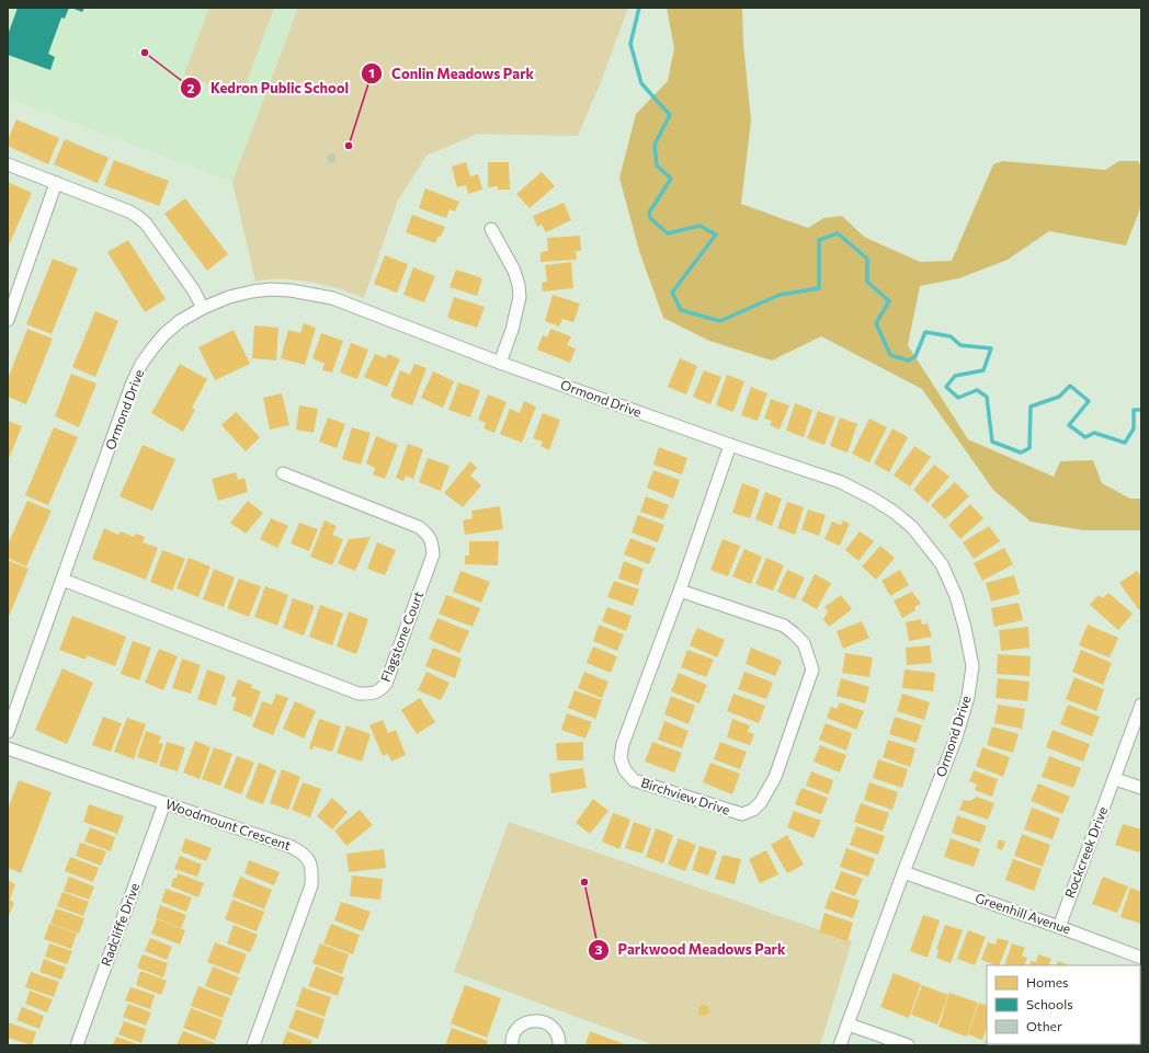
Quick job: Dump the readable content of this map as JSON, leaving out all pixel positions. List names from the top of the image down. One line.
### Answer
{"streets":{"street":["Ormond Drive","Flagstone Court","Birchview Drive","Woodmount Crescent","Rockcreek Drive","Greenhill Avenue","Radcliffe Drive"]},"crossings":[["Ormond Drive","Flagstone Court"],["Ormond Drive","Birchview Drive"],["Ormond Drive","Greenhill Avenue"],["Woodmount Crescent","Radcliffe Drive"],["Rockcreek Drive","Greenhill Avenue"]],"places":["Kedron Public School","Conlin Meadows Park","Parkwood Meadows Park"],"legend":["Homes","Schools","Other"]}
